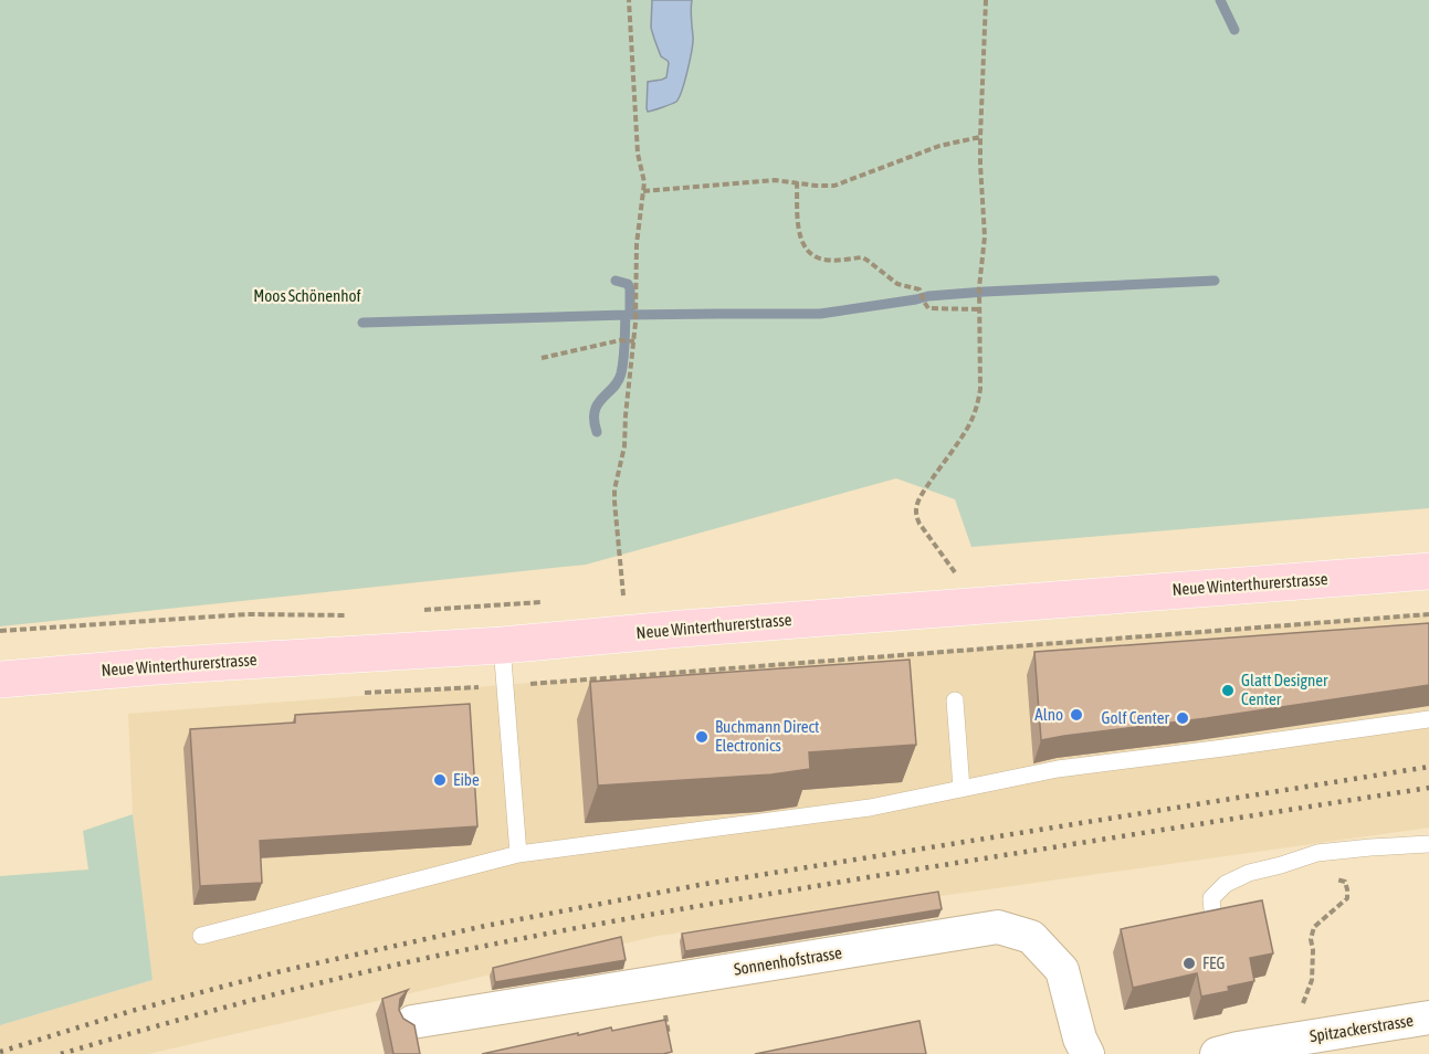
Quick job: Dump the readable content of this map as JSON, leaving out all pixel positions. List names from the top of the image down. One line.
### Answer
{"streets":{"main road":["Neue Winterthurerstrasse"],"street":["Sonnenhofstrasse","Spitzackerstrasse"]},"parks":["Moos Schönenhof"],"places":["Glatt Designer Center","Alno","Golf Center","Buchmann Direct Electronics","Eibe","FEG"]}
